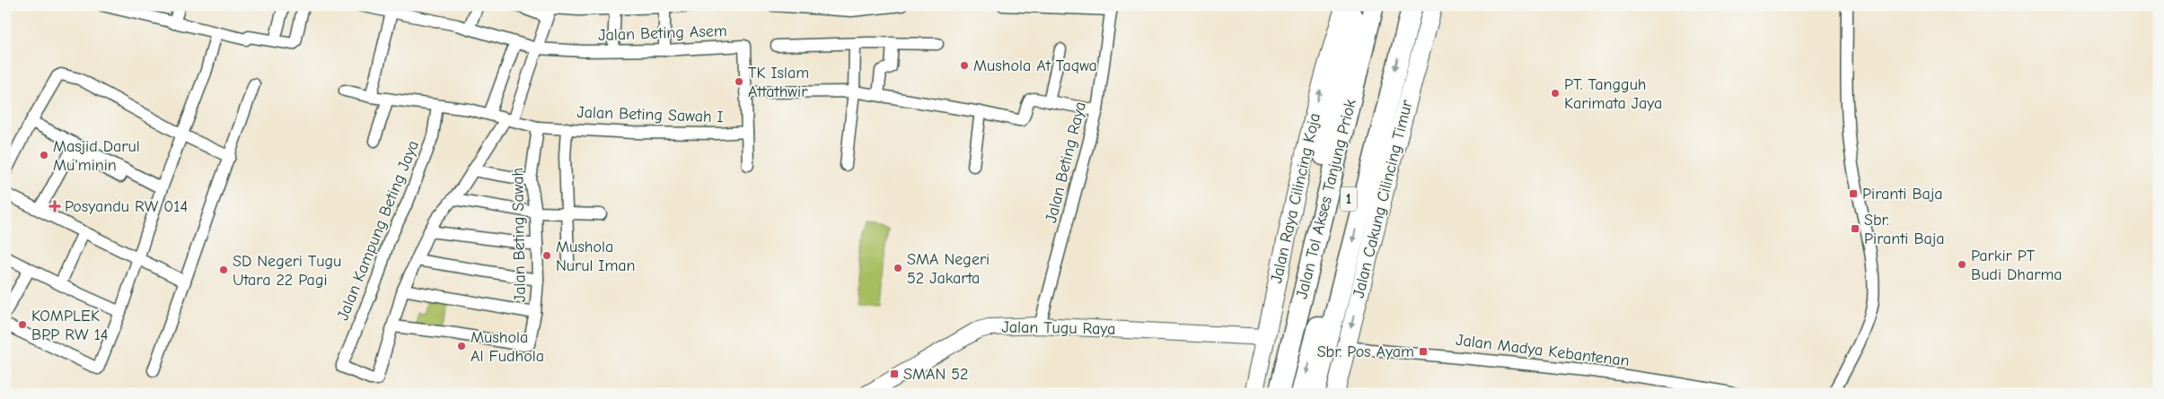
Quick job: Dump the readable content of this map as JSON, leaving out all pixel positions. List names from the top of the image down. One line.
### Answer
{"streets":{"highway":["Jalan Raya Cilincing Koja","Jalan Tol Akses Tanjung Priok","1","Jalan Cakung Cilincing Timur"],"main road":["Jalan Tugu Raya"],"street":["Jalan Beting Asem","Jalan Beting Sawah I","Jalan Beting Raya","Jalan Kampung Beting Jaya","Jalan Beting Sawah","Jalan Madya Kebantenan"]},"crossings":[["Jalan Beting Asem","Jalan Beting Sawah I"],["Jalan Beting Sawah I","Jalan Kampung Beting Jaya"],["Jalan Beting Sawah I","Jalan Beting Sawah"],["Jalan Beting Raya","Jalan Tugu Raya"],["Jalan Raya Cilincing Koja","Jalan Tugu Raya"],["Jalan Cakung Cilincing Timur","Jalan Madya Kebantenan"],["Jalan Kampung Beting Jaya","Jalan Beting Sawah"]],"places":{"other":["Mushola At Taqwa","TK Islam Attathwir","PT. Tangguh Karimata Jaya","Masjid Darul Mu'minin","Mushola Nurul Iman","Parkir PT Budi Dharma","SMA Negeri 52 Jakarta","SD Negeri Tugu Utara 22 Pagi","KOMPLEK BPP RW 14","Mushola Al Fudhola"],"transit":["Piranti Baja","Sbr. Piranti Baja","Sbr. Pos Ayam","SMAN 52"],"health":["Posyandu RW 014"]}}
